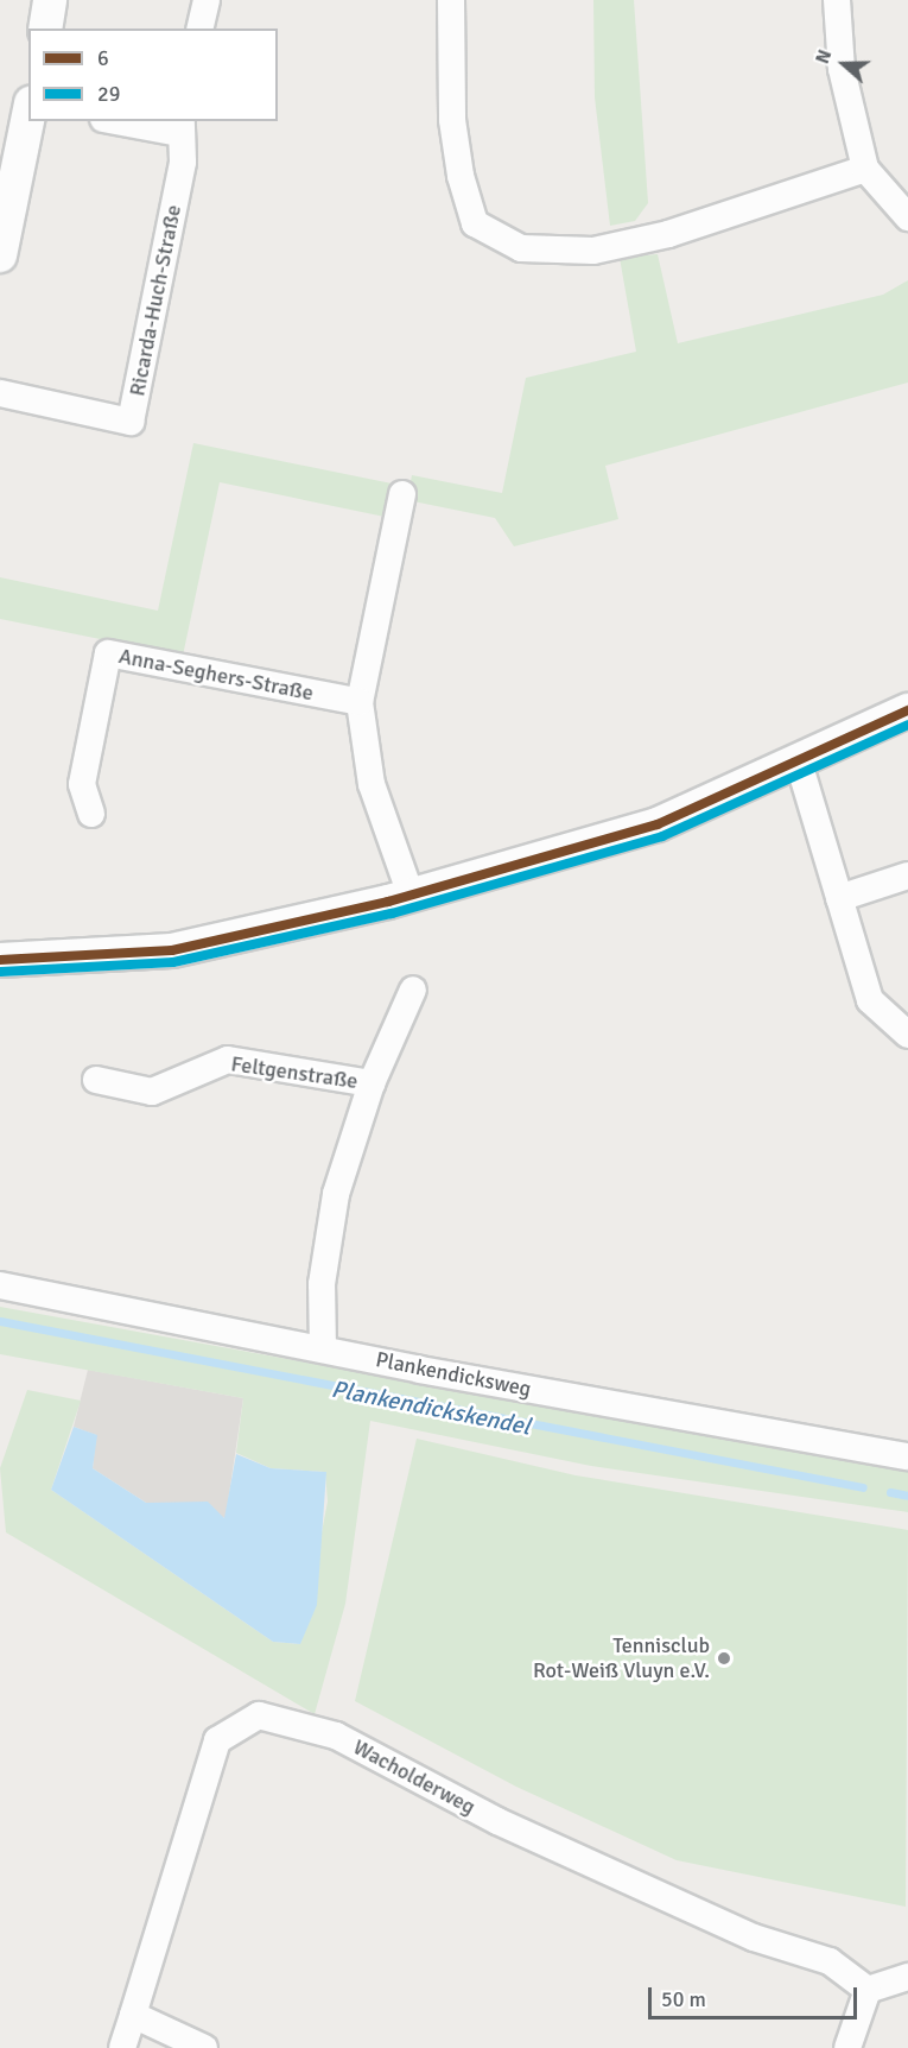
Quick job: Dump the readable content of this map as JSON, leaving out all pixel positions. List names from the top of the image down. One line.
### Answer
{"streets":{"street":["Ricarda-Huch-Straße","Anna-Seghers-Straße","Feltgenstraße","Plankendicksweg","Wacholderweg"]},"crossings":[["Feltgenstraße","Plankendicksweg"]],"water":["Plankendickskendel"],"places":["Tennisclub Rot-Weiß Vluyn e.V."],"lines":["transit line 6","transit line 29"],"legend":["6","29"],"scale_bar":"50 m","north":"left"}
